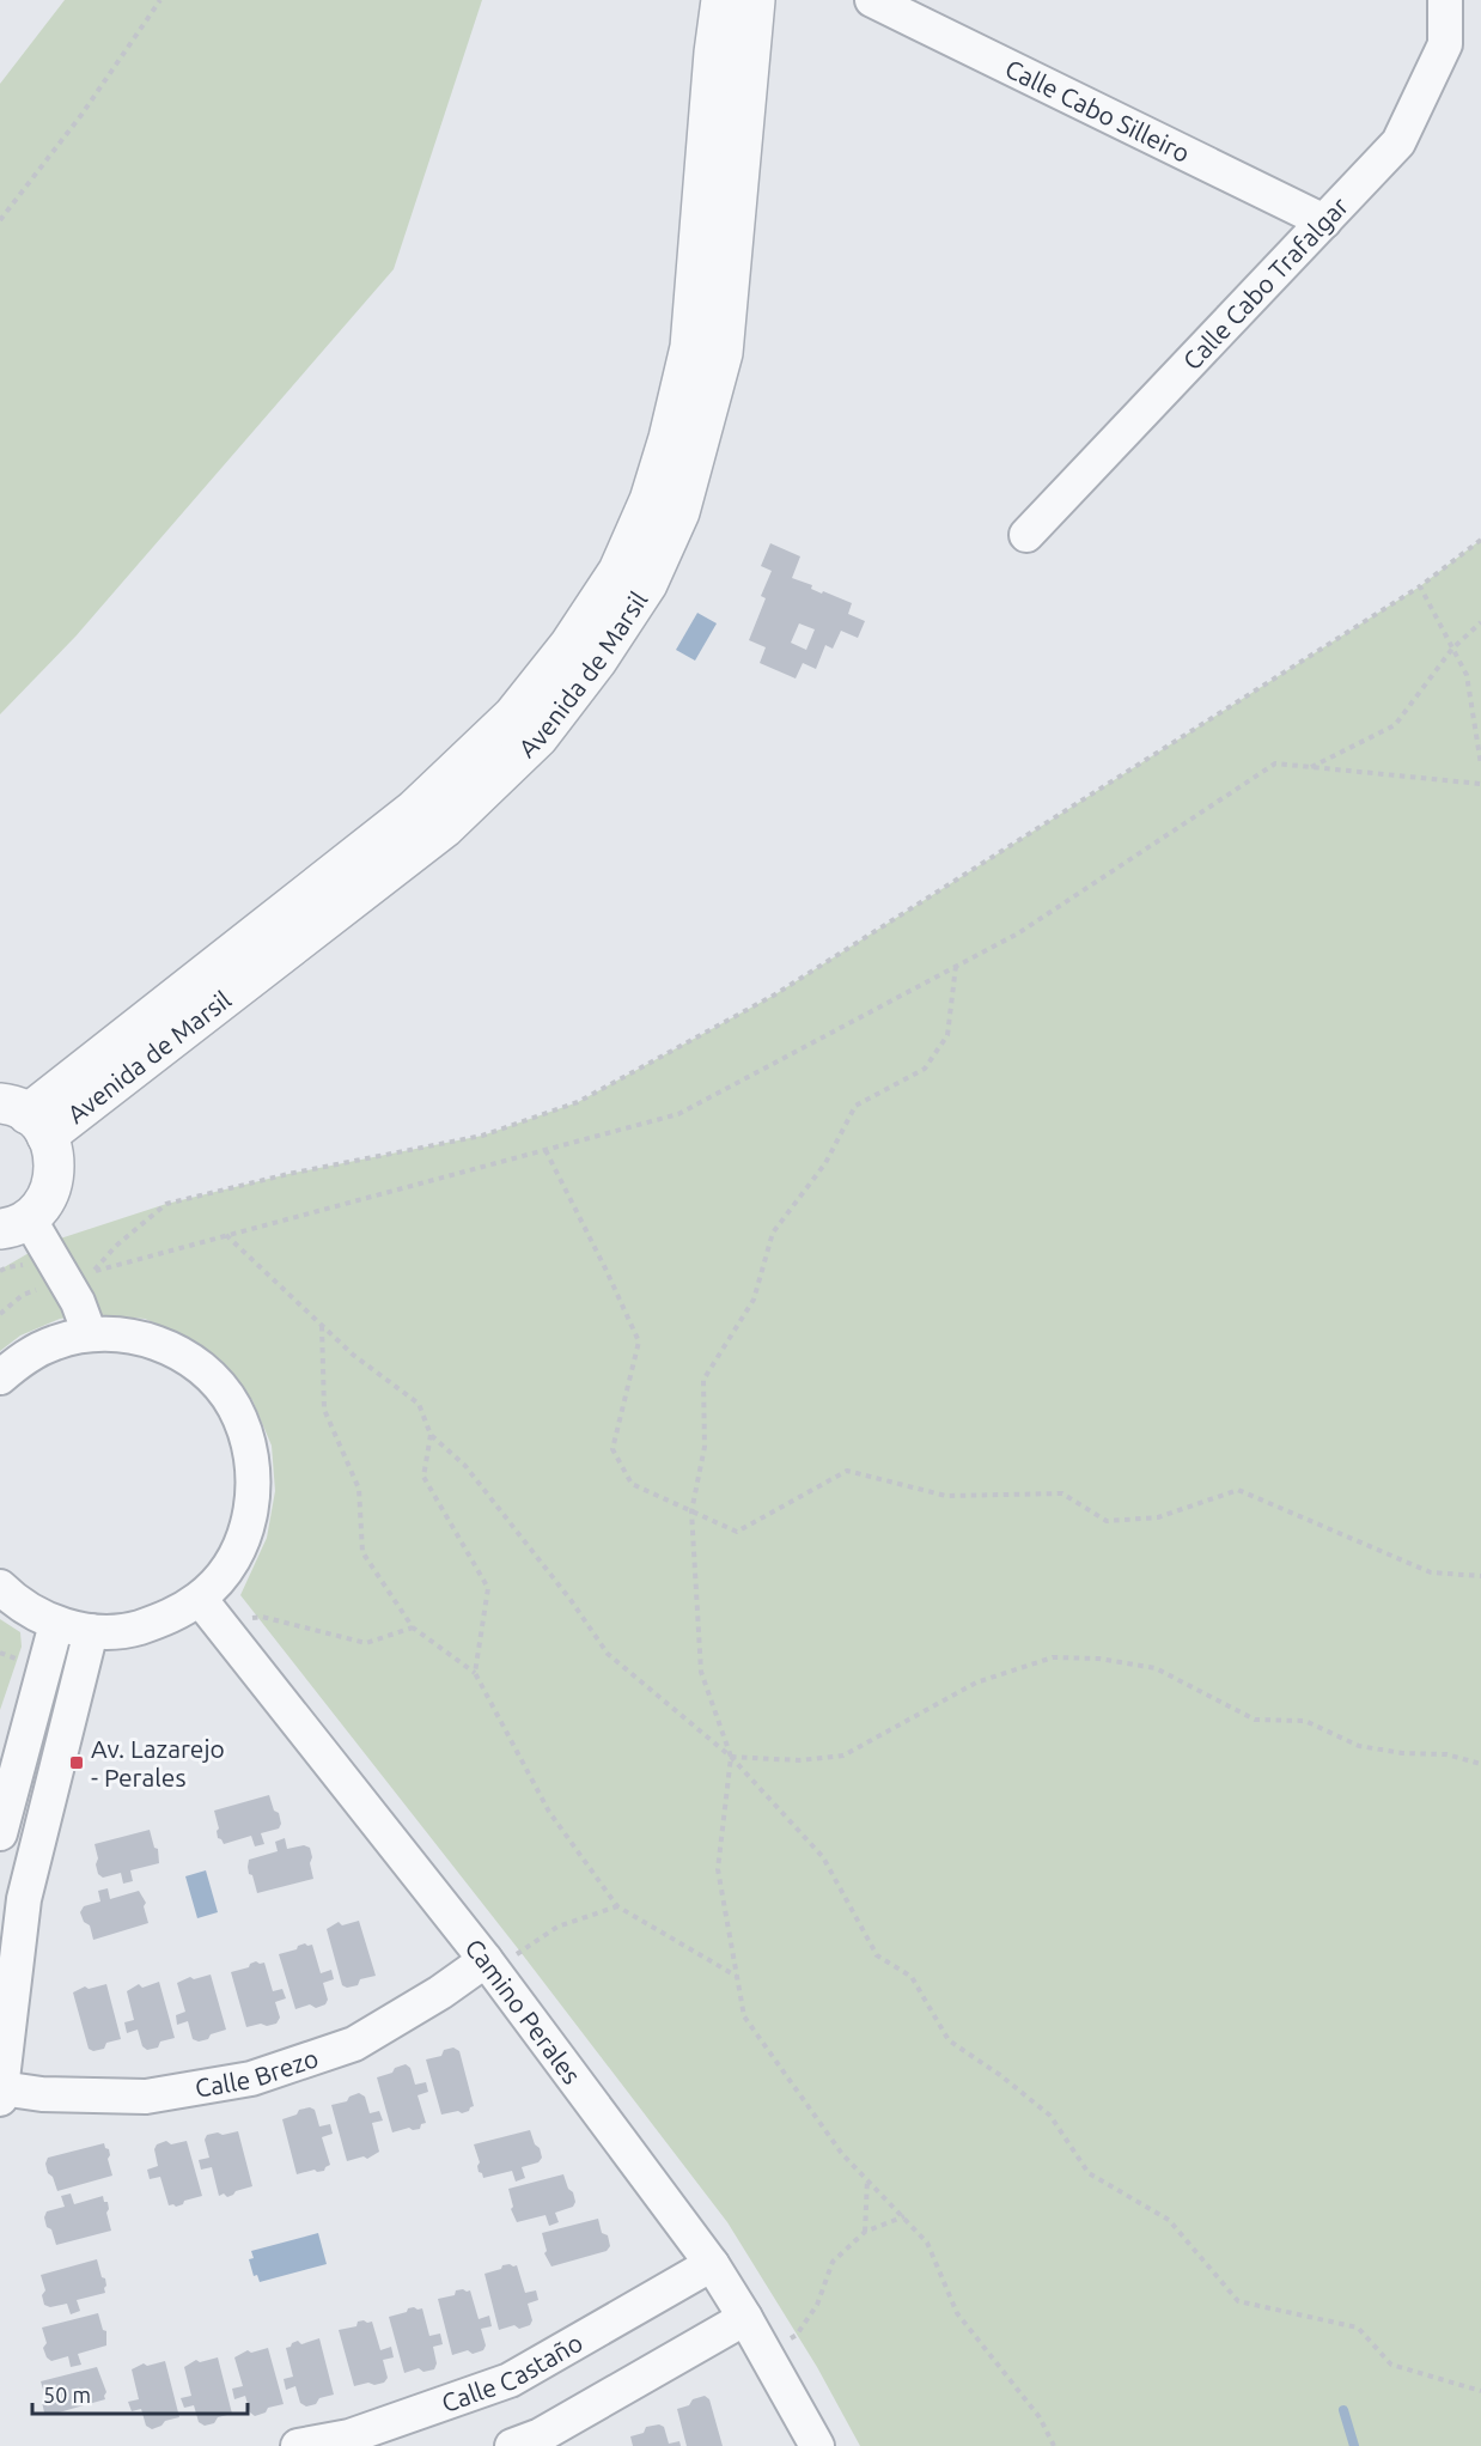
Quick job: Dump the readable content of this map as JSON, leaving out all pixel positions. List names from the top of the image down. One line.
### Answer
{"streets":{"street":["Calle Cabo Silleiro","Calle Cabo Trafalgar","Avenida de Marsil","Camino Perales","Calle Brezo","Calle Castaño"]},"crossings":[["Calle Cabo Silleiro","Calle Cabo Trafalgar"],["Camino Perales","Calle Brezo"],["Camino Perales","Calle Castaño"]],"places":{"transit":["Av. Lazarejo - Perales"]},"scale_bar":"50 m"}
